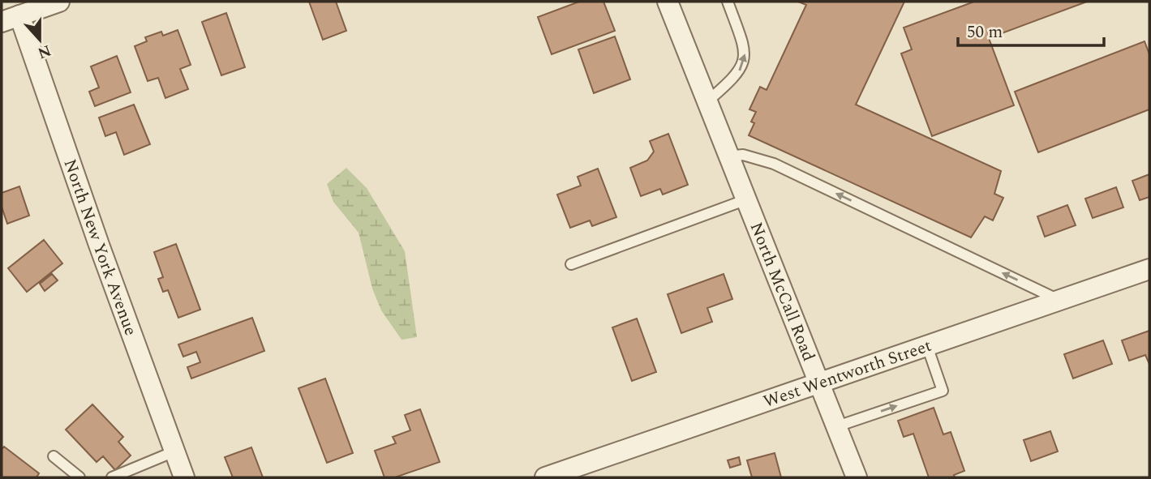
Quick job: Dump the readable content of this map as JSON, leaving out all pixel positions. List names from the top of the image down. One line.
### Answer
{"streets":{"street":["North New York Avenue","North McCall Road","West Wentworth Street"]},"crossings":[["North McCall Road","West Wentworth Street"]],"scale_bar":"50 m","north":"bottom"}
